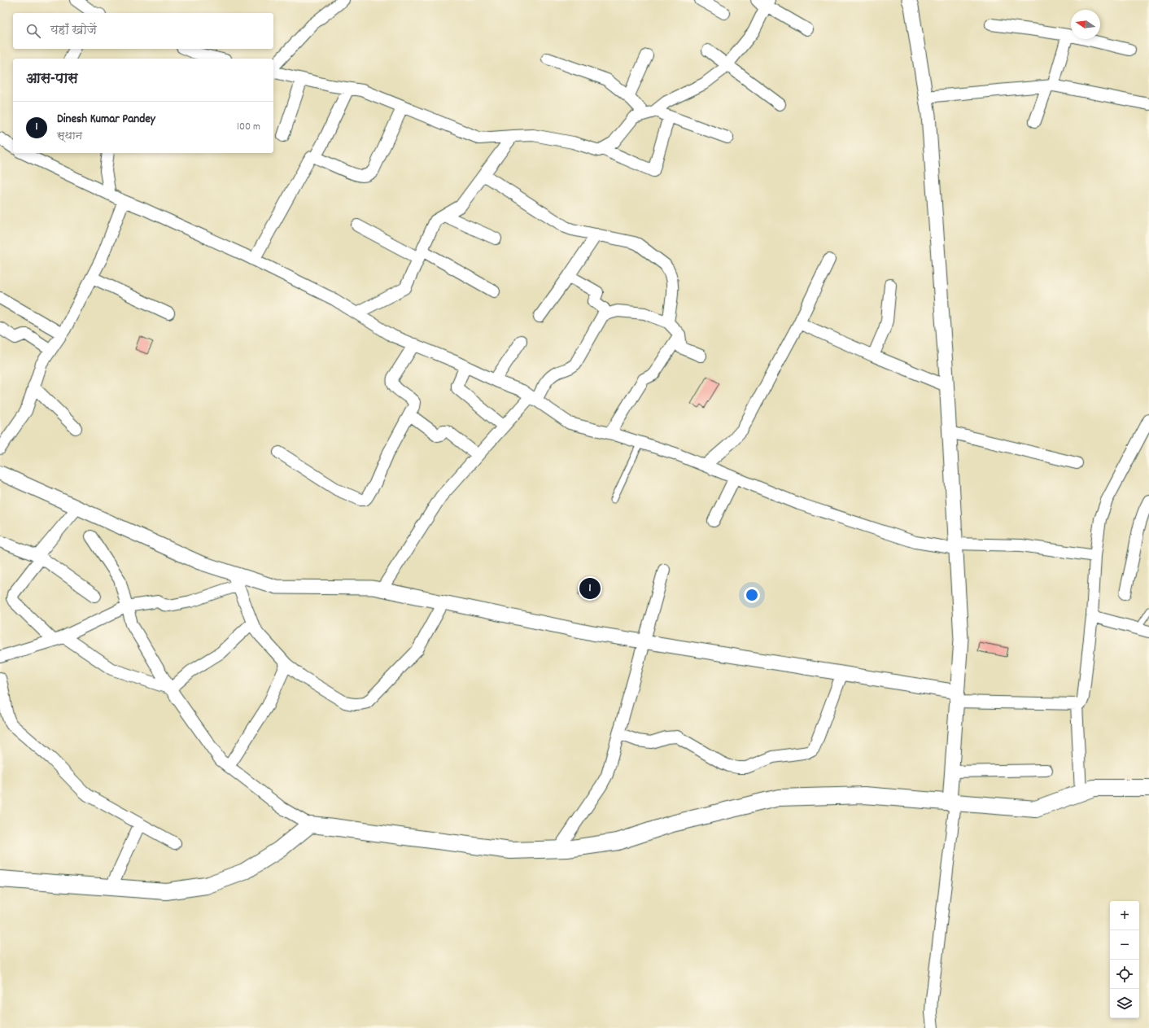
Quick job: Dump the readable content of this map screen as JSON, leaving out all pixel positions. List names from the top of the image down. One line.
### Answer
{"north":"left","page":{"search":"यहाँ खोजें","heading":"आस-पास","list":[{"mark":"1","name":"Dinesh Kumar Pandey","note":"स्थान","value":"100 m"}],"pins":"1","map_buttons":["+","−"]}}
